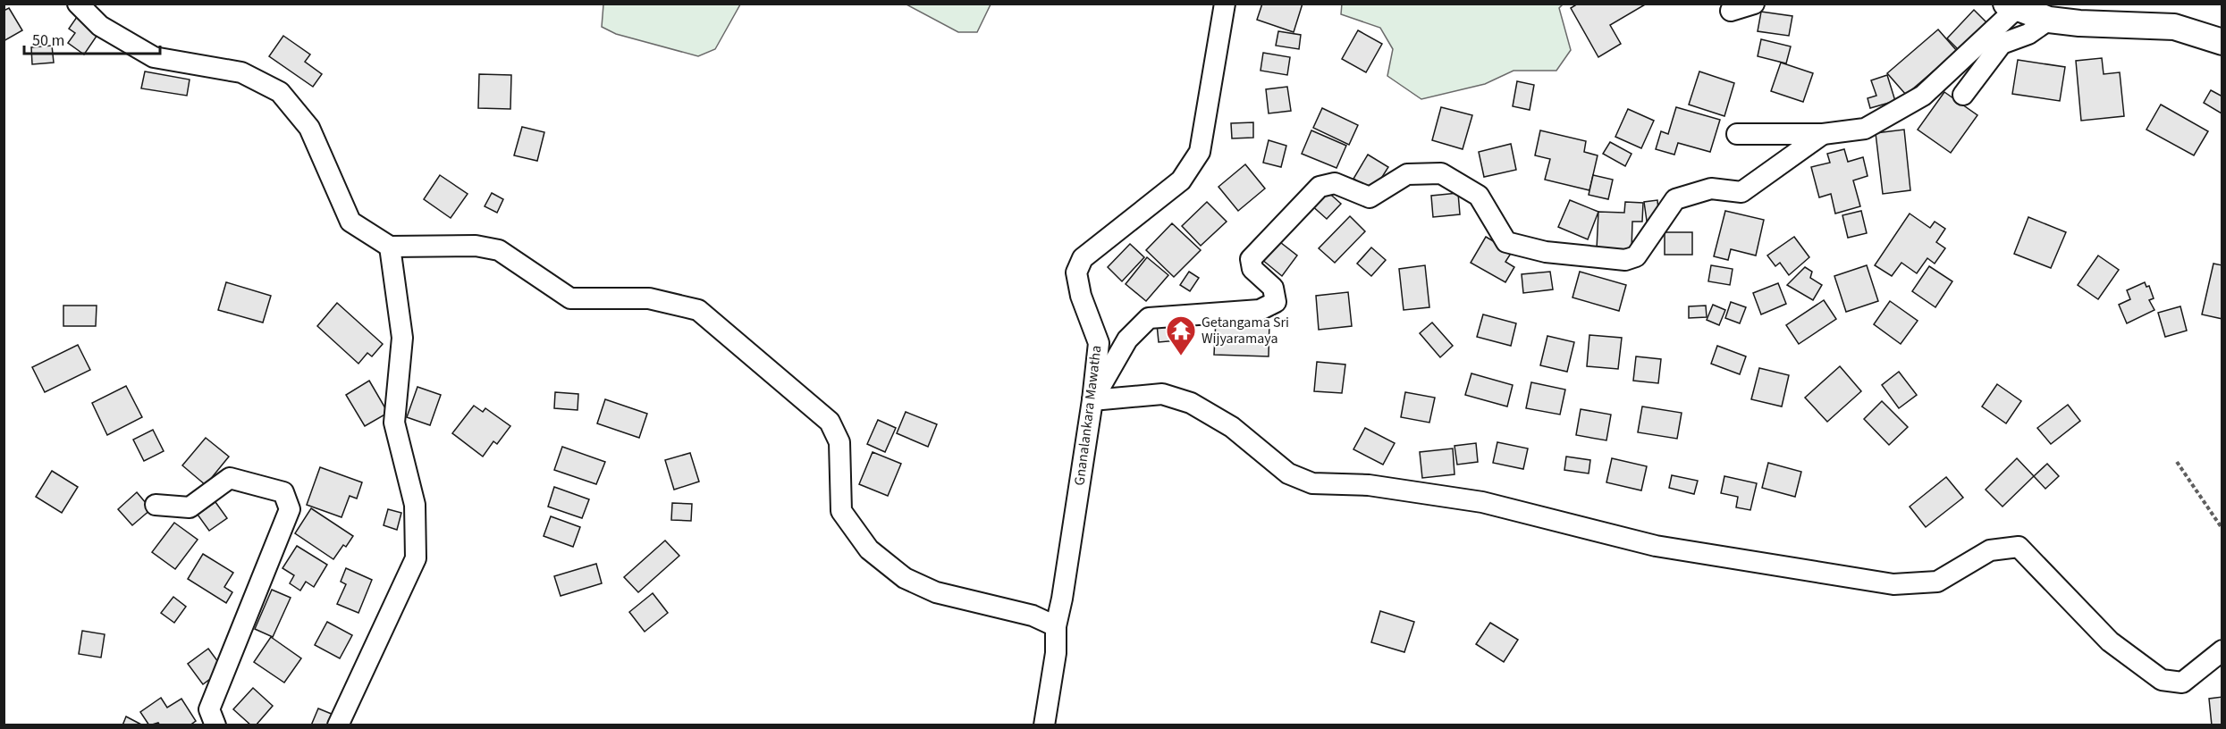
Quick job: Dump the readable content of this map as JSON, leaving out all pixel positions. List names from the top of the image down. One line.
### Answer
{"streets":{"street":["Gnanalankara Mawatha"]},"places":{"temple":["Getangama Sri Wijyaramaya"]},"scale_bar":"50 m"}
